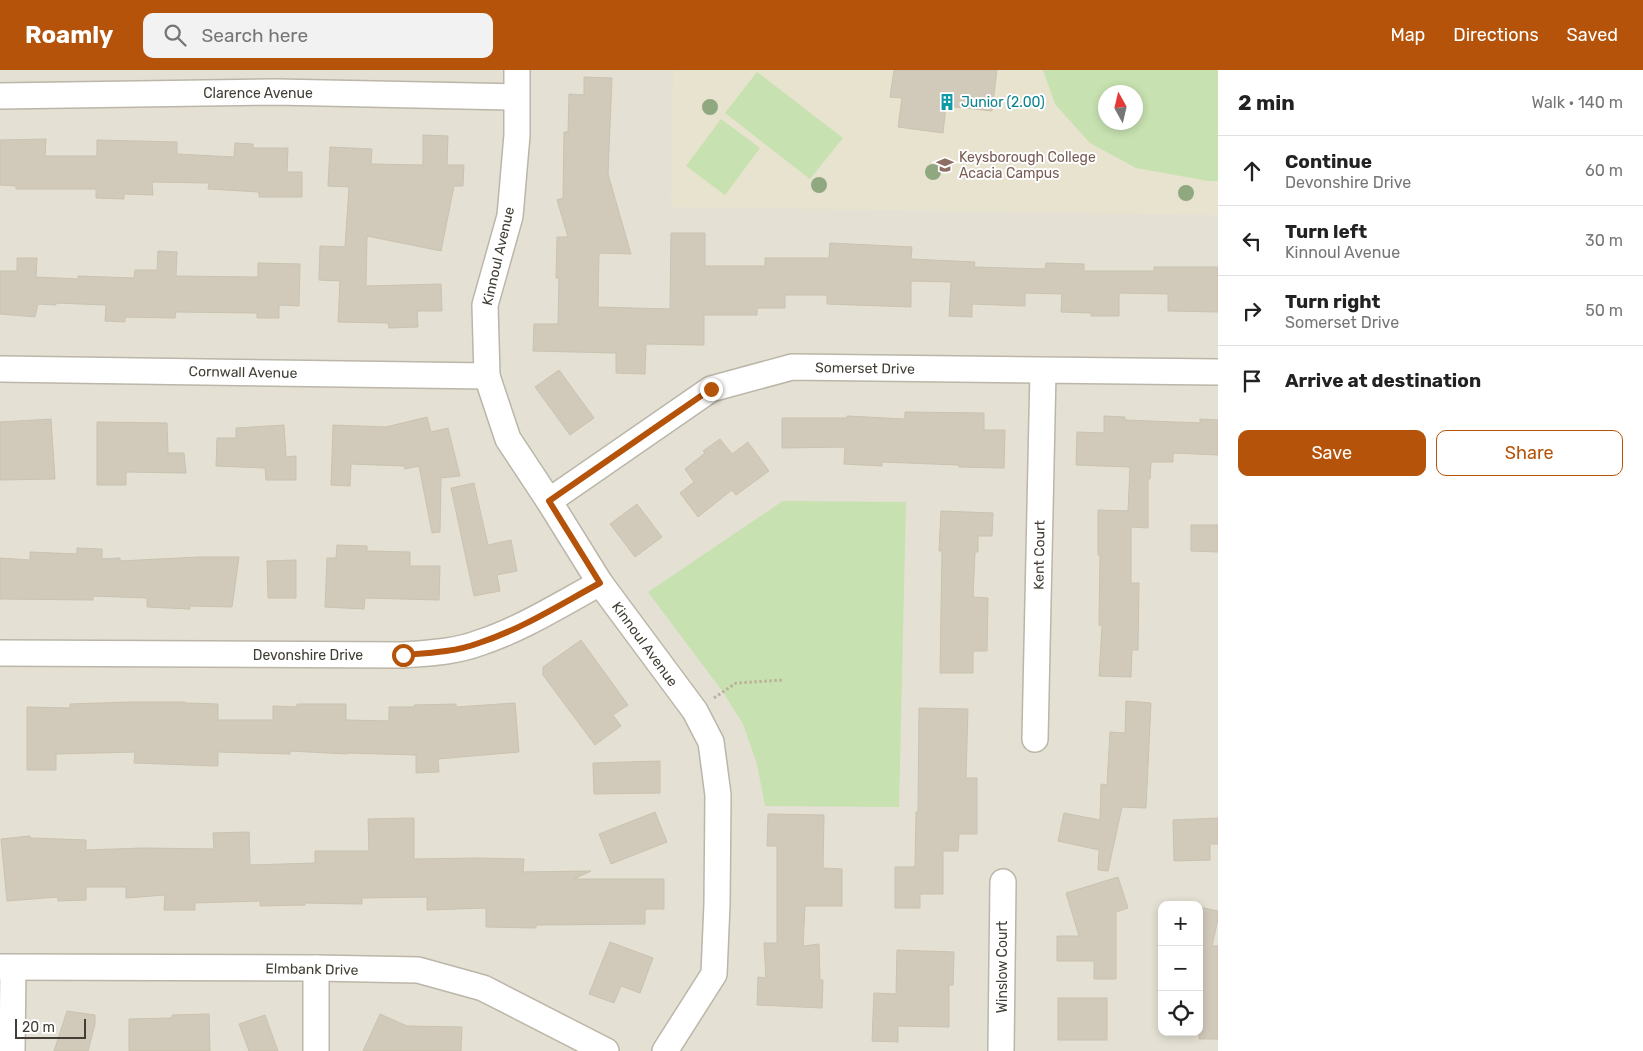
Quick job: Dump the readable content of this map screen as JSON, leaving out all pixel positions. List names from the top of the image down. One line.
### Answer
{"streets":{"street":["Clarence Avenue","Kinnoul Avenue","Somerset Drive","Cornwall Avenue","Kent Court","Devonshire Drive","Winslow Court","Elmbank Drive"]},"crossings":[["Clarence Avenue","Kinnoul Avenue"],["Kinnoul Avenue","Somerset Drive"],["Kinnoul Avenue","Cornwall Avenue"],["Kinnoul Avenue","Devonshire Drive"],["Somerset Drive","Kent Court"]],"places":{"building":["Junior (2.00)"],"school or university":["Keysborough College Acacia Campus"]},"scale_bar":"20 m","north":"top","page":{"header":"Roamly","search":"Search here","nav":["Map","Directions","Saved"],"heading":["2 min","Walk · 140 m"],"list":[["Continue","Devonshire Drive","60 m"],["Turn left","Kinnoul Avenue","30 m"],["Turn right","Somerset Drive","50 m"],"Arrive at destination"],"buttons":["Save","Share"],"map_buttons":["+","−"],"scale":"20 m"}}
